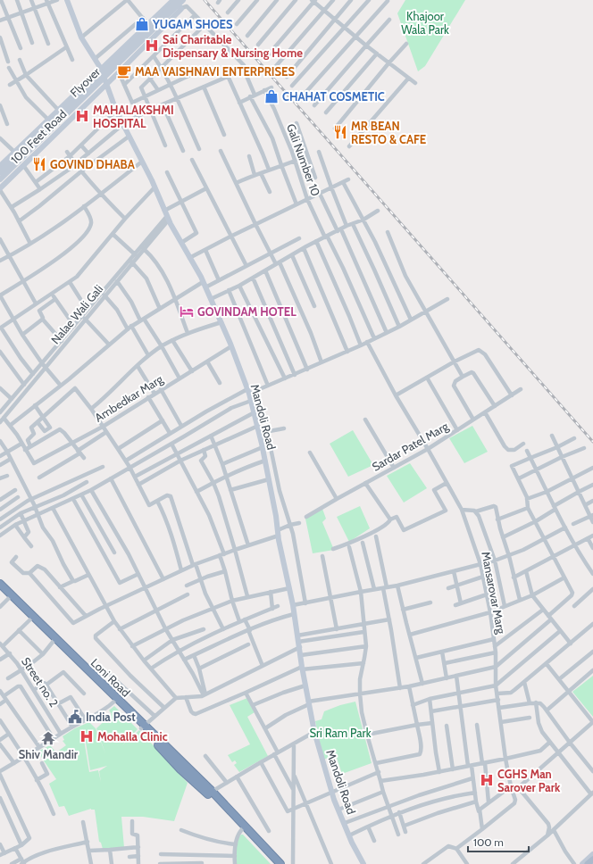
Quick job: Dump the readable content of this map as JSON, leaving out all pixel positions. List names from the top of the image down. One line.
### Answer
{"streets":{"highway":["Loni Road"],"street":["Flyover","100 Feet Road","Gali Number 10","Nalae Wali Gali","Ambedkar Marg","Mandoli Road","Sardar Patel Marg","Mansarovar Marg","Street no. 2"]},"crossings":[["100 Feet Road","Mandoli Road"],["Nalae Wali Gali","Mandoli Road"],["Ambedkar Marg","Mandoli Road"],["Sardar Patel Marg","Mansarovar Marg"]],"parks":["Khajoor Wala Park","Sri Ram Park"],"places":{"shop":["YUGAM SHOES","CHAHAT COSMETIC"],"hospital":["Sai Charitable Dispensary & Nursing Home","MAHALAKSHMI HOSPITAL","Mohalla Clinic","CGHS Man Sarover Park"],"cafe":["MAA VAISHNAVI ENTERPRISES"],"restaurant":["MR BEAN RESTO & CAFE","GOVIND DHABA"],"hotel":["GOVINDAM HOTEL"],"public building":["India Post"],"temple":["Shiv Mandir"]},"scale_bar":"100 m"}
